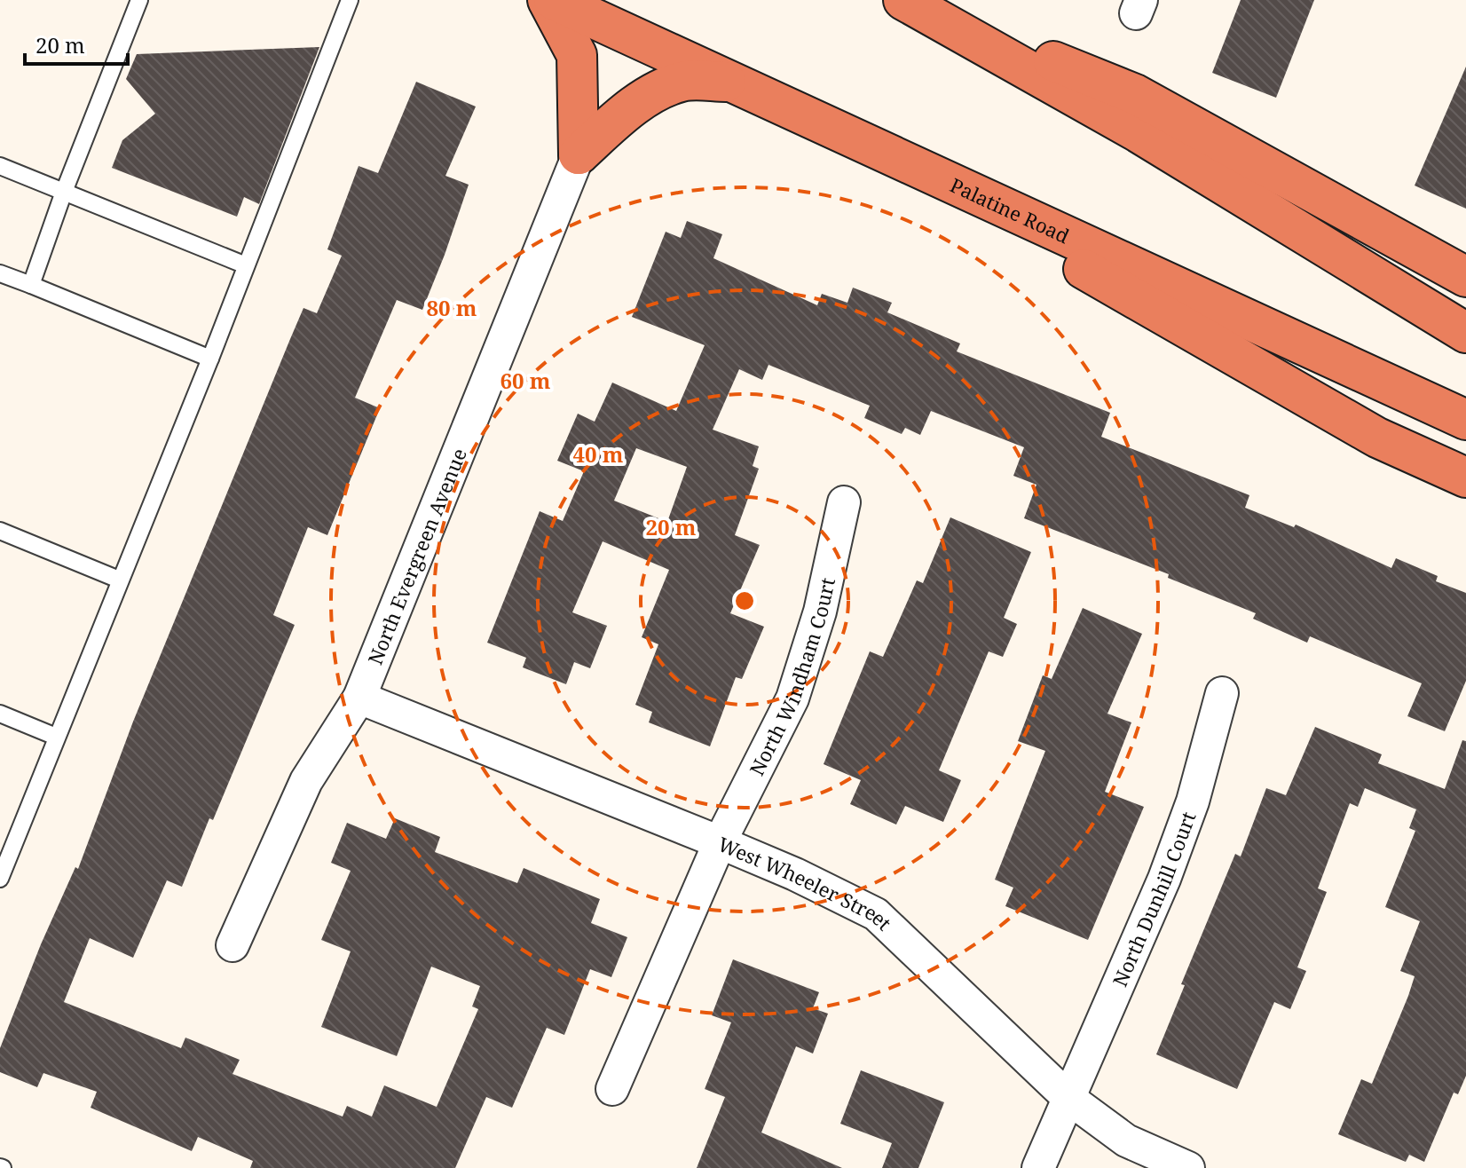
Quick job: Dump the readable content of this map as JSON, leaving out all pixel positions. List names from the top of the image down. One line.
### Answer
{"streets":{"highway":["Palatine Road"],"street":["North Evergreen Avenue","North Windham Court","West Wheeler Street","North Dunhill Court"]},"crossings":[["North Evergreen Avenue","West Wheeler Street"],["North Windham Court","West Wheeler Street"],["West Wheeler Street","North Dunhill Court"]],"scale_bar":"20 m","rings":["80 m","60 m","40 m","20 m"]}
